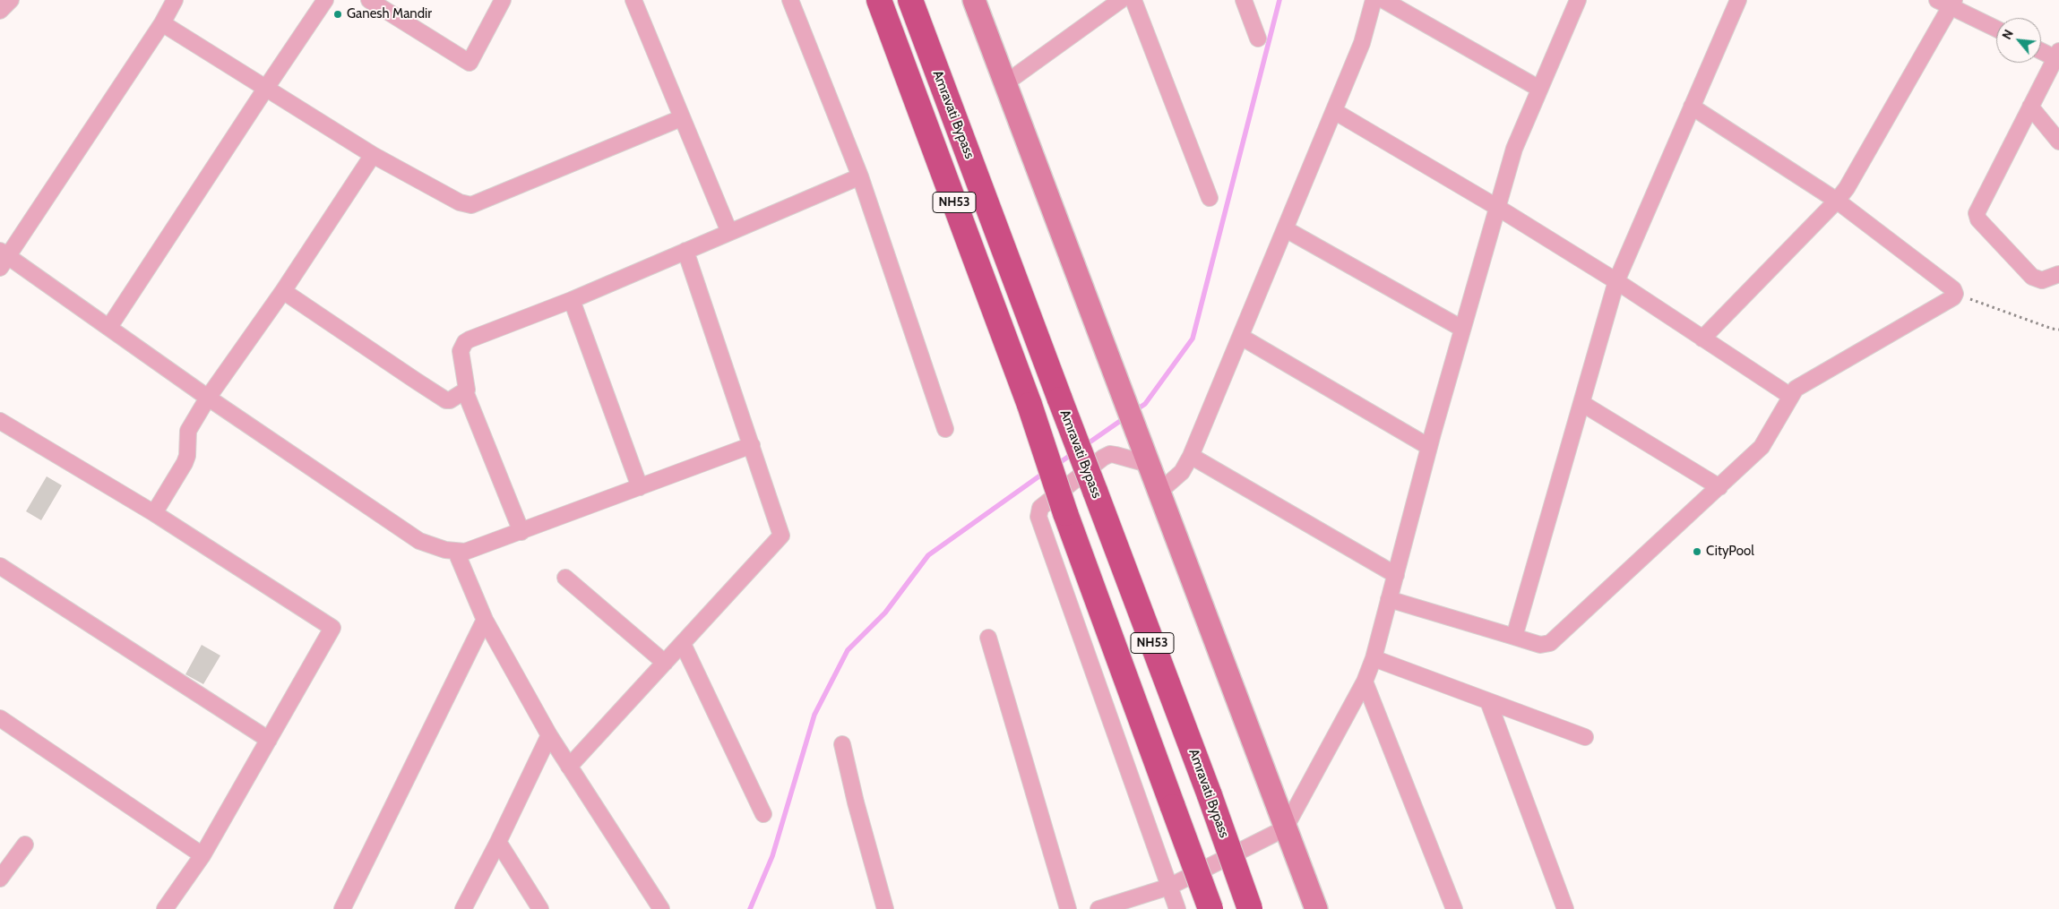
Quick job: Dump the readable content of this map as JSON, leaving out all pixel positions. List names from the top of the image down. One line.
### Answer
{"streets":{"highway":["Amravati Bypass","NH53"]},"places":["Ganesh Mandir","CityPool"],"north":"top left"}
